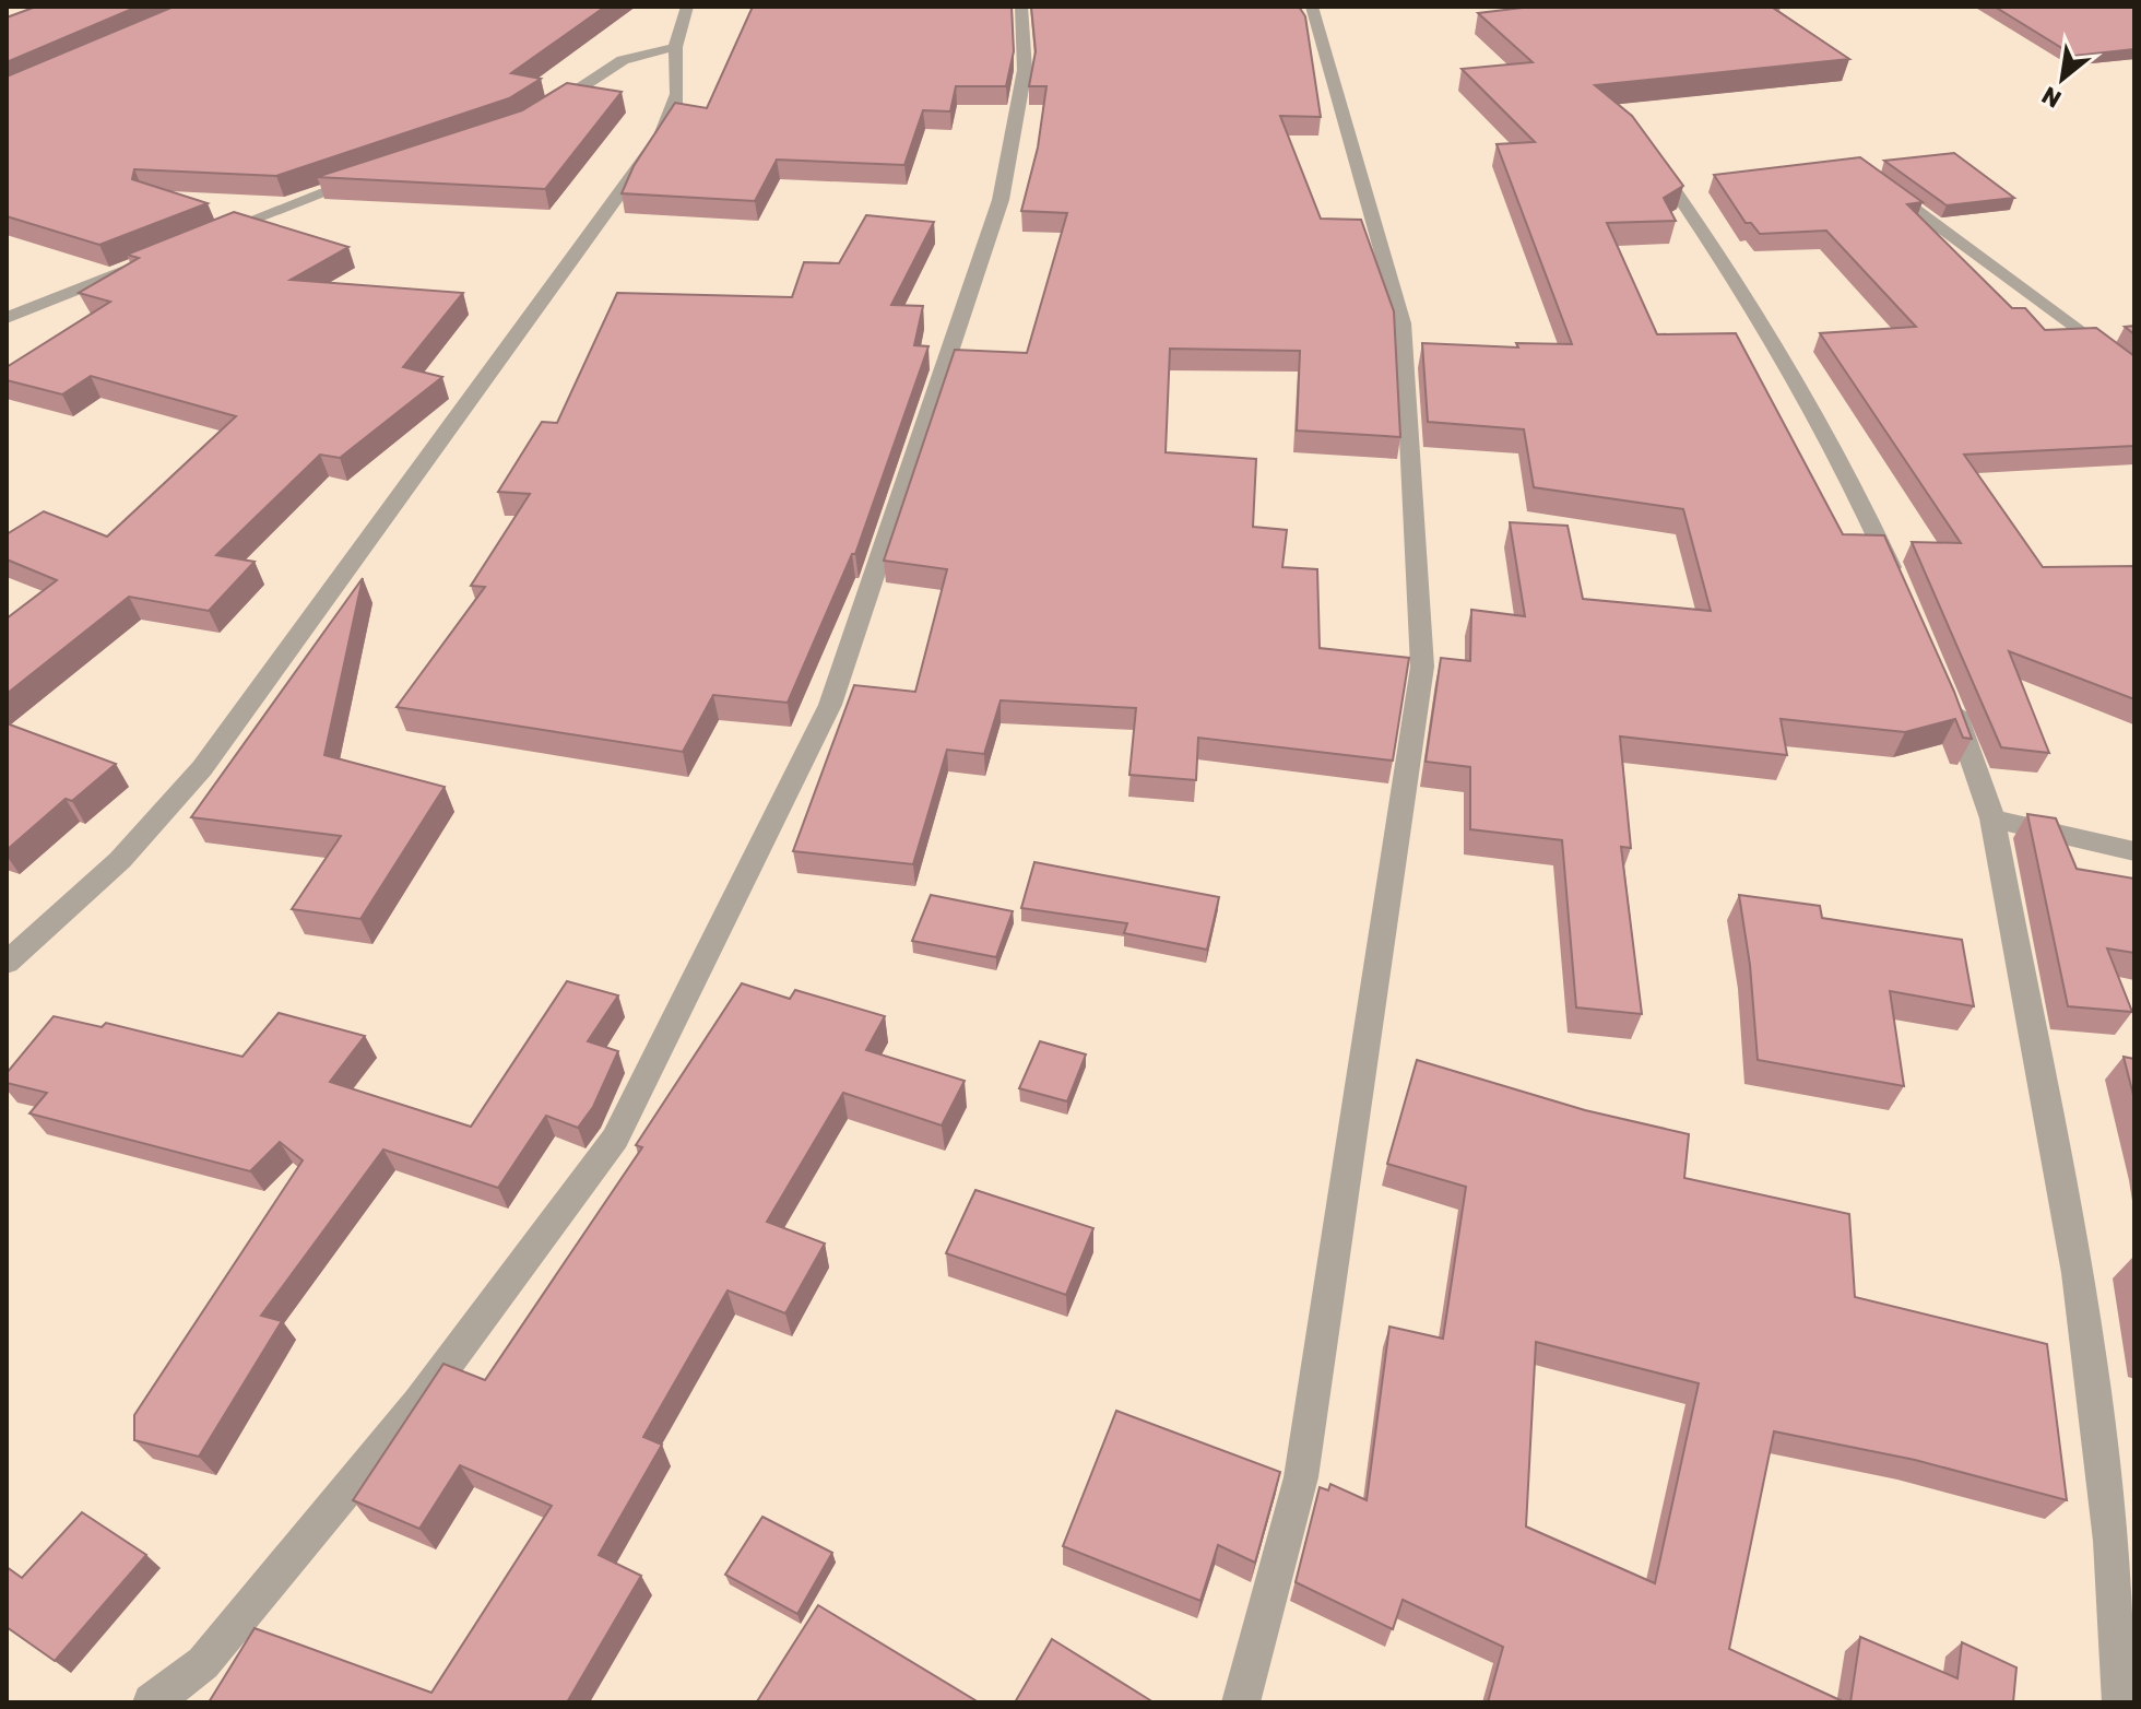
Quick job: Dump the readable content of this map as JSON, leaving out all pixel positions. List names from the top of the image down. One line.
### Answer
{"north":"bottom left"}
